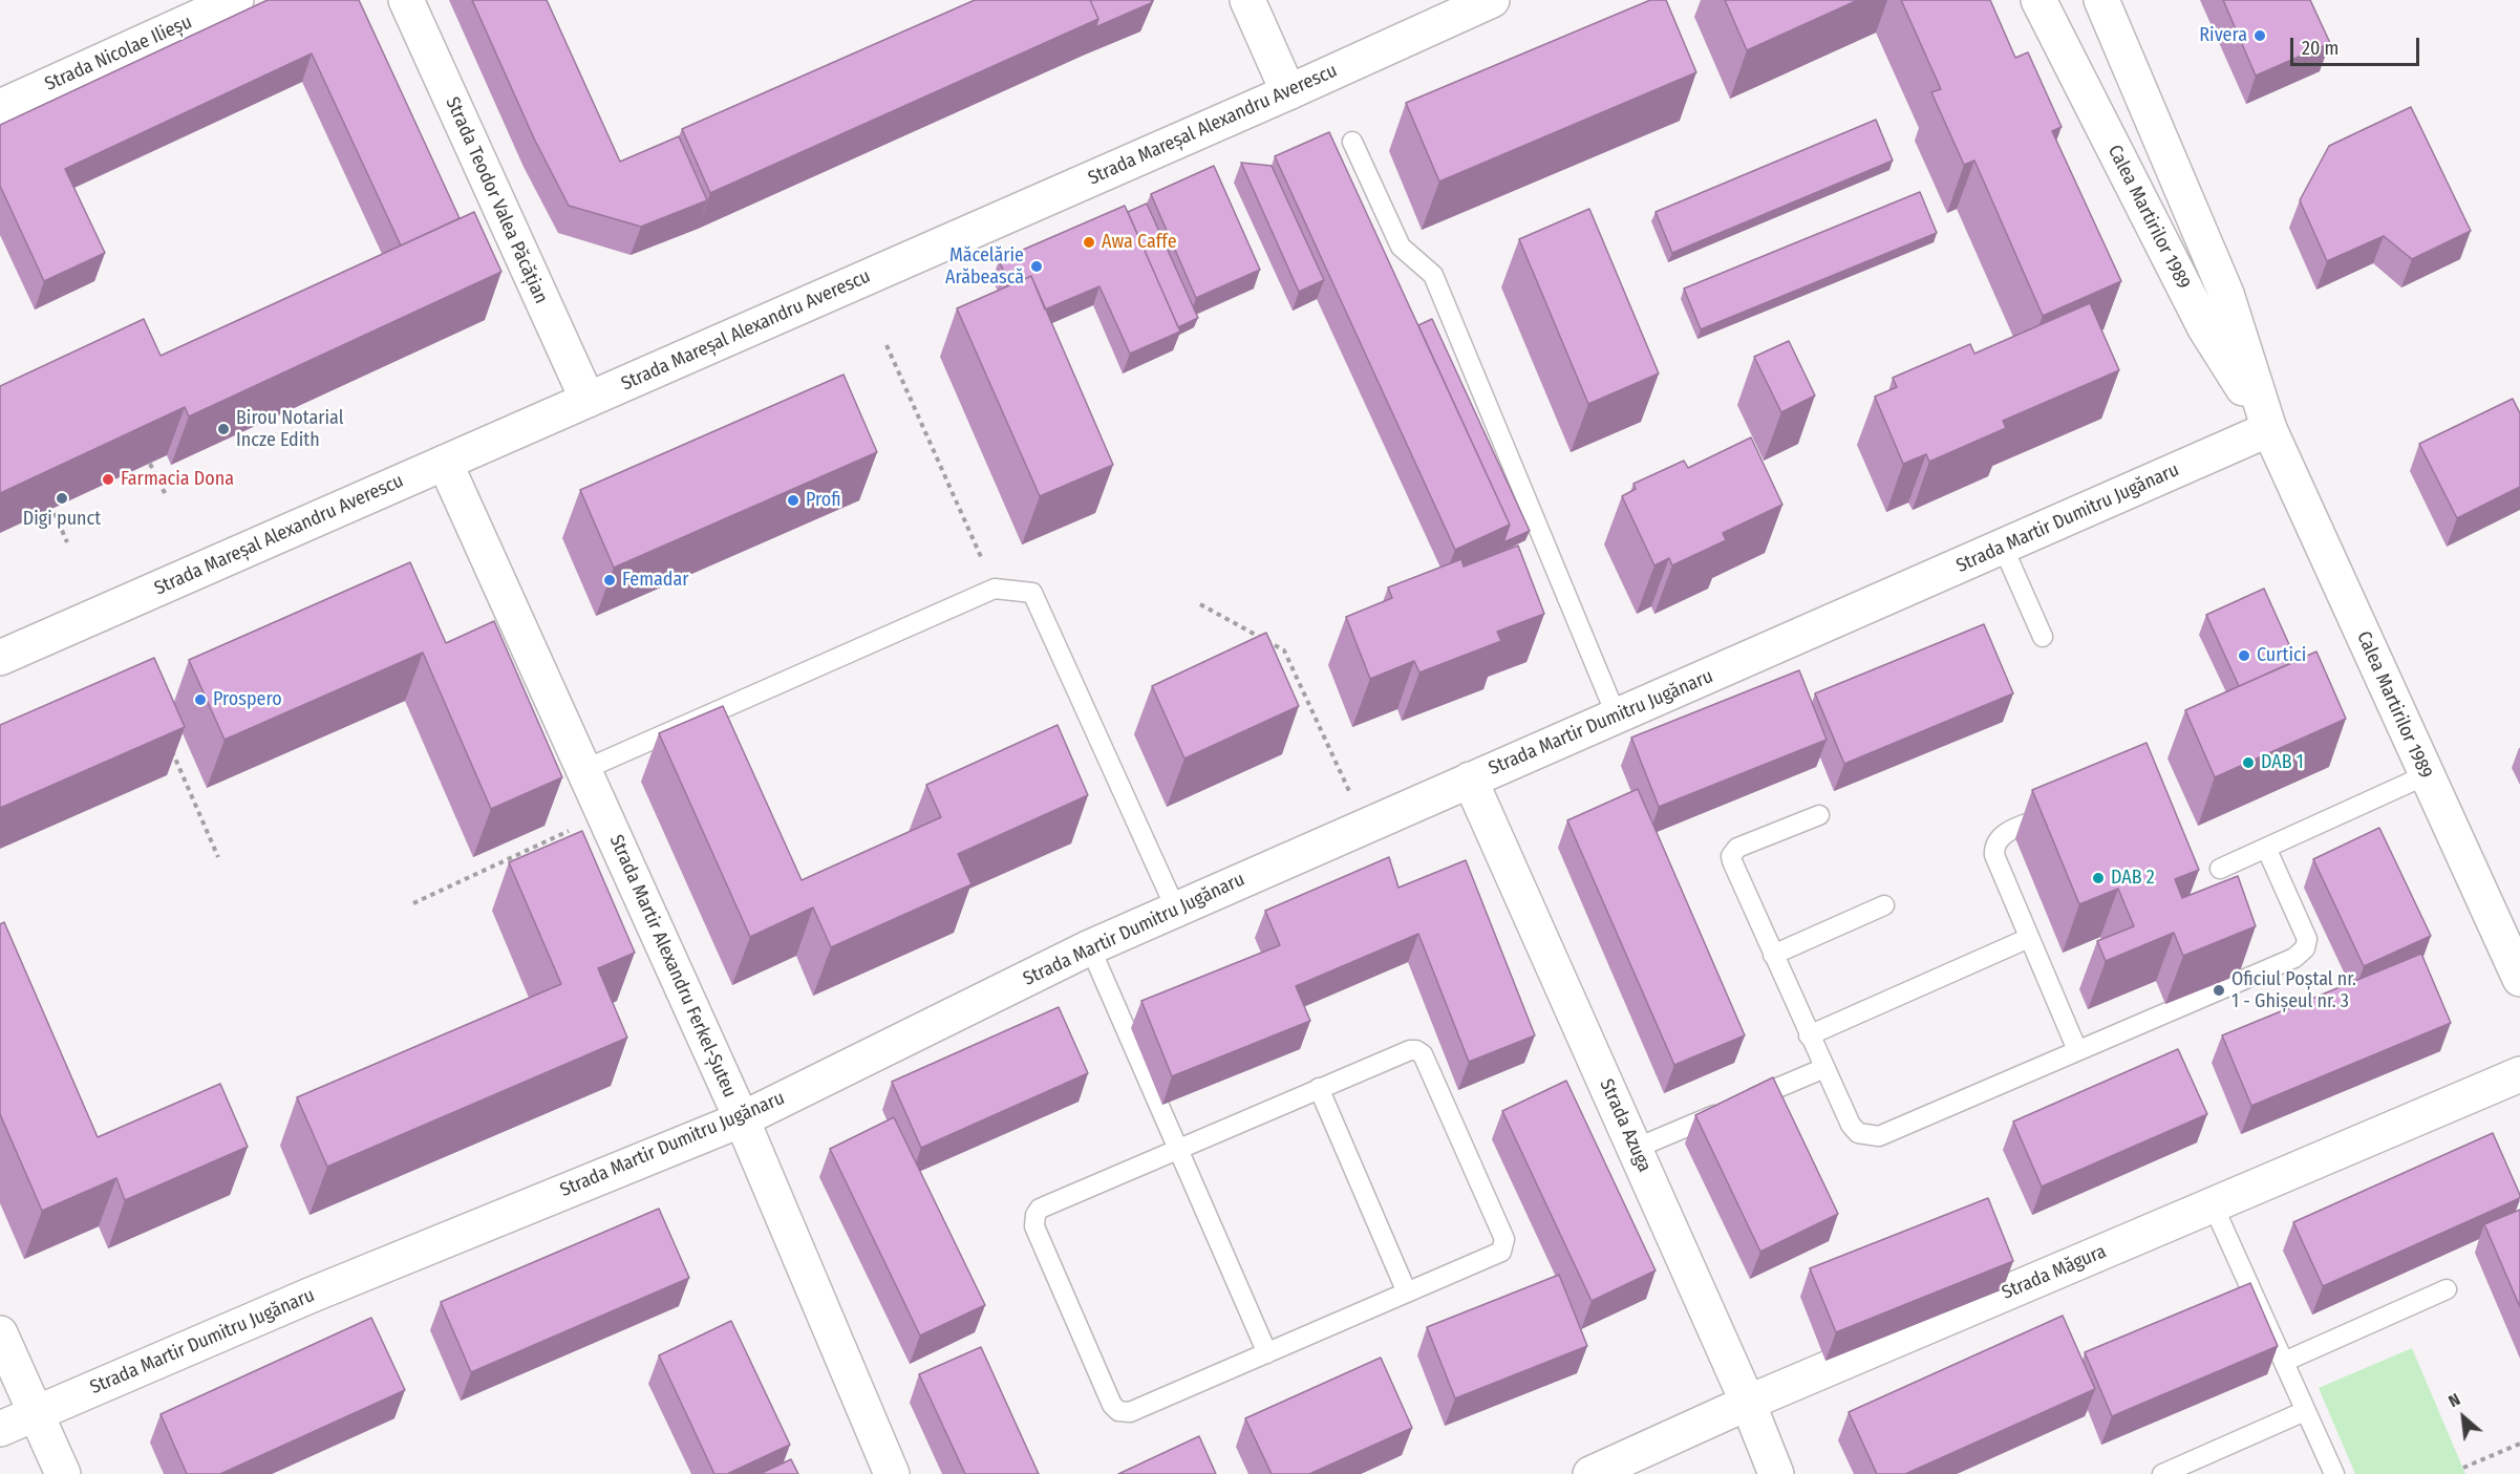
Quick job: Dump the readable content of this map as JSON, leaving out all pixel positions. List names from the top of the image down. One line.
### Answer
{"streets":{"street":["Strada Nicolae Ilieșu","Strada Mareșal Alexandru Averescu","Strada Teodor Valea Păcățian","Calea Martirilor 1989","Strada Martir Dumitru Jugănaru","Strada Martir Alexandru Ferkel-Șuteu","Strada Azuga","Strada Măgura"]},"crossings":[["Strada Mareșal Alexandru Averescu","Strada Teodor Valea Păcățian"],["Strada Mareșal Alexandru Averescu","Strada Martir Alexandru Ferkel-Șuteu"],["Calea Martirilor 1989","Strada Martir Dumitru Jugănaru"],["Strada Martir Dumitru Jugănaru","Strada Martir Alexandru Ferkel-Șuteu"],["Strada Martir Dumitru Jugănaru","Strada Azuga"],["Strada Azuga","Strada Măgura"]],"places":["Rivera","Awa Caffe","Măcelărie Arăbească","Birou Notarial Incze Edith","Farmacia Dona","Digi punct","Profi","Femadar","Curtici","Prospero","DAB 1","DAB 2","Oficiul Poștal nr. 1 - Ghișeul nr. 3"],"scale_bar":"20 m","north":"top left"}
